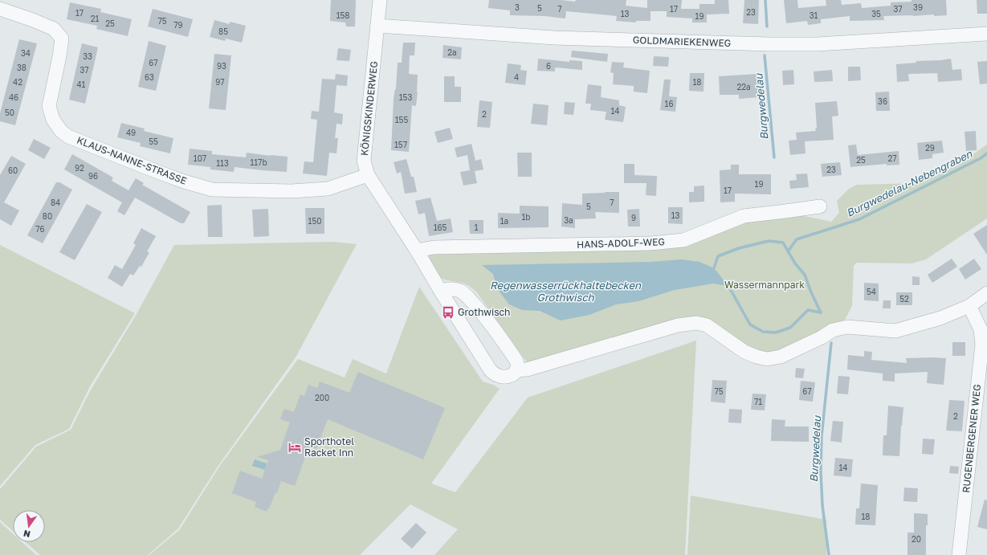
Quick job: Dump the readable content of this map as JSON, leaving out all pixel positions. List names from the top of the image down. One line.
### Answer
{"streets":{"street":["GOLDMARIEKENWEG","KÖNIGSKINDERWEG","KLAUS-NANNE-STRASSE","HANS-ADOLF-WEG","RUGENBERGENER WEG"]},"crossings":[["GOLDMARIEKENWEG","KÖNIGSKINDERWEG"],["KÖNIGSKINDERWEG","KLAUS-NANNE-STRASSE"],["KÖNIGSKINDERWEG","HANS-ADOLF-WEG"]],"water":["Burgwedelau","Burgwedelau-Nebengraben","Regenwasserrückhaltebecken Grothwisch"],"parks":["Wassermannpark"],"places":{"bus stop":["Grothwisch"],"hotel":["Sporthotel Racket Inn"]},"house_numbers":["3","39","5","7","17","37","23","17","13","35","158","31","19","21","75","25","79","85","2a","34","33","67","93","6","38","37","63","4","42","97","18","41","22a","46","153","36","16","14","50","2","155","49","55","157","29","107","27","25","117b","113","92","23","60","96","19","17","84","7","5","13","80","1b","9","3a","150","1a","165","1","76","54","52","75","67","200","71","2","14","18","20"],"north":"bottom"}
